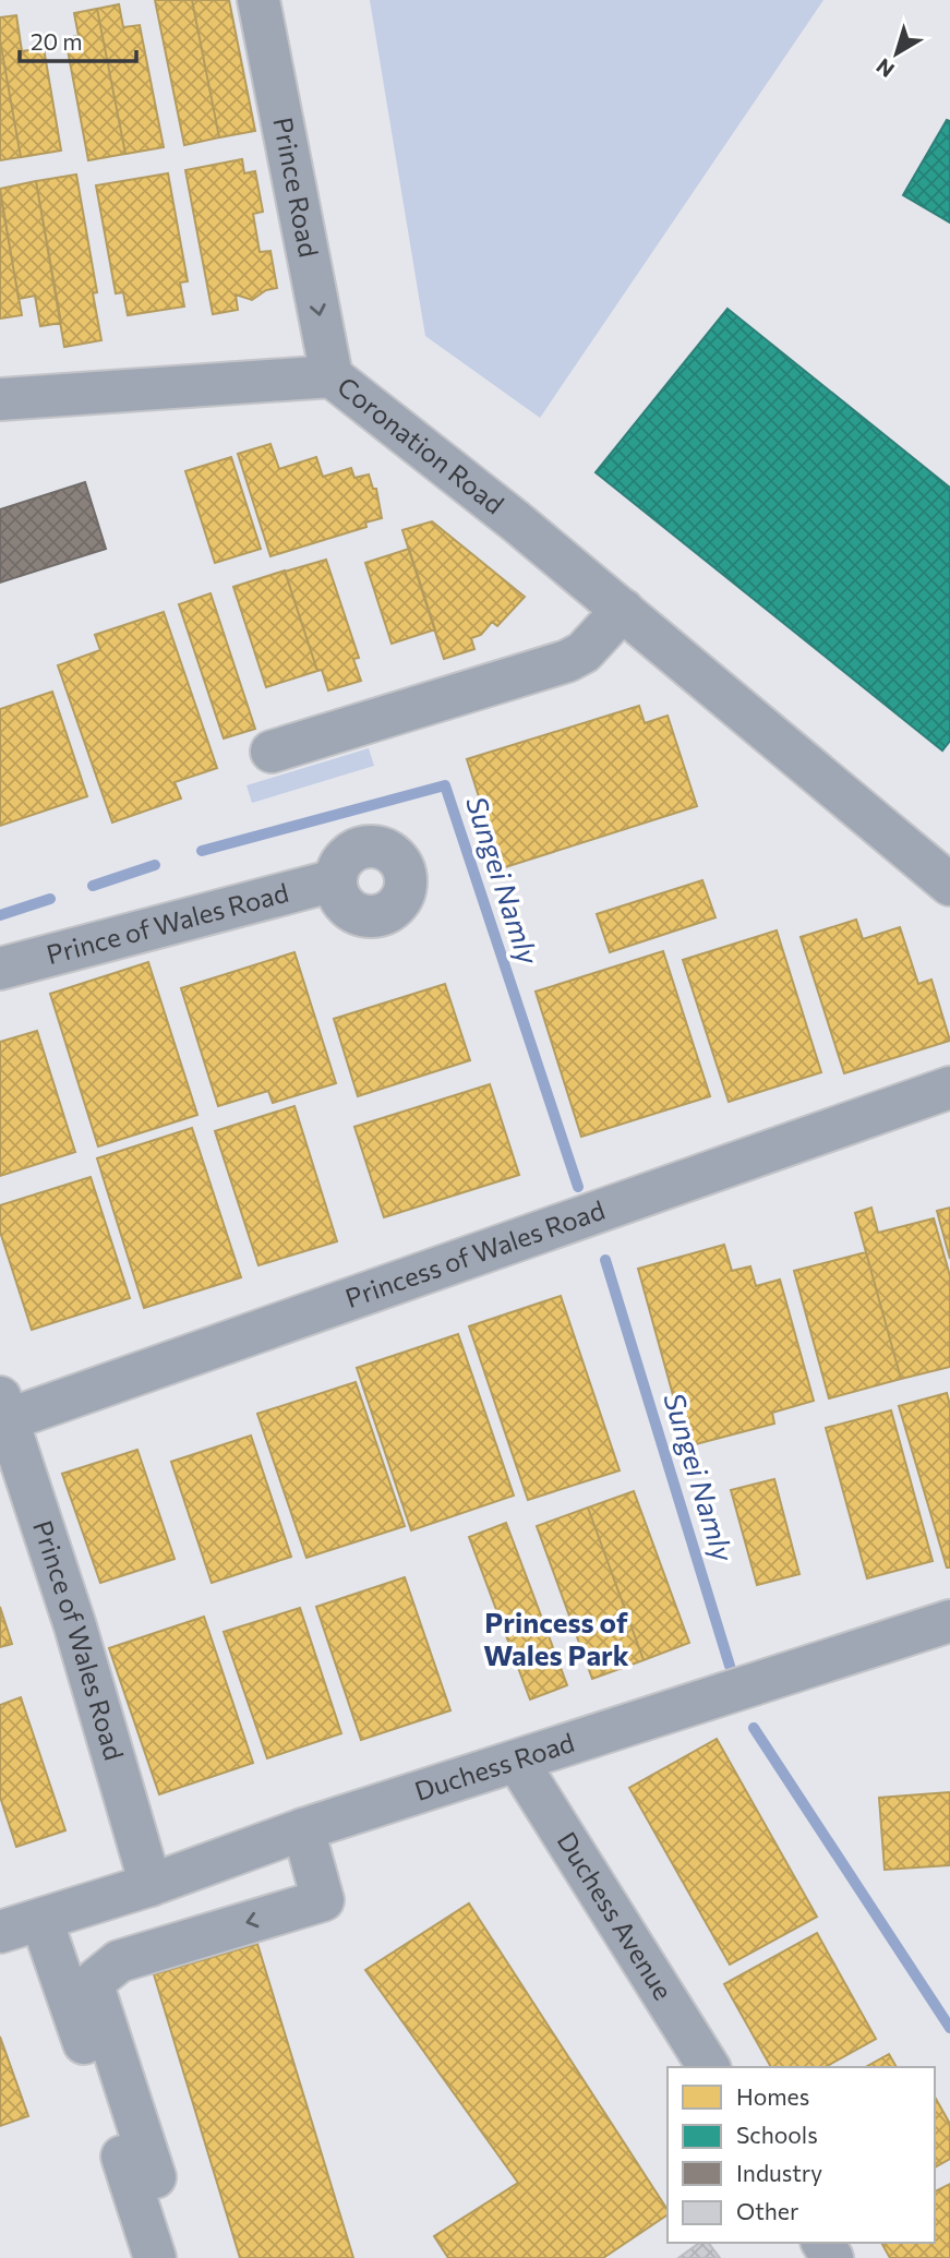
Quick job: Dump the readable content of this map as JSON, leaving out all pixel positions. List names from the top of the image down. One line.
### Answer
{"streets":{"street":["Prince Road","Coronation Road","Prince of Wales Road","Princess of Wales Road","Duchess Road","Duchess Avenue"]},"crossings":[["Prince Road","Coronation Road"],["Prince of Wales Road","Princess of Wales Road"],["Prince of Wales Road","Duchess Road"],["Duchess Road","Duchess Avenue"]],"one_way":["Prince Road"],"districts":["Princess of Wales Park"],"water":["Sungei Namly"],"legend":["Homes","Schools","Industry","Other"],"scale_bar":"20 m","north":"bottom left"}
